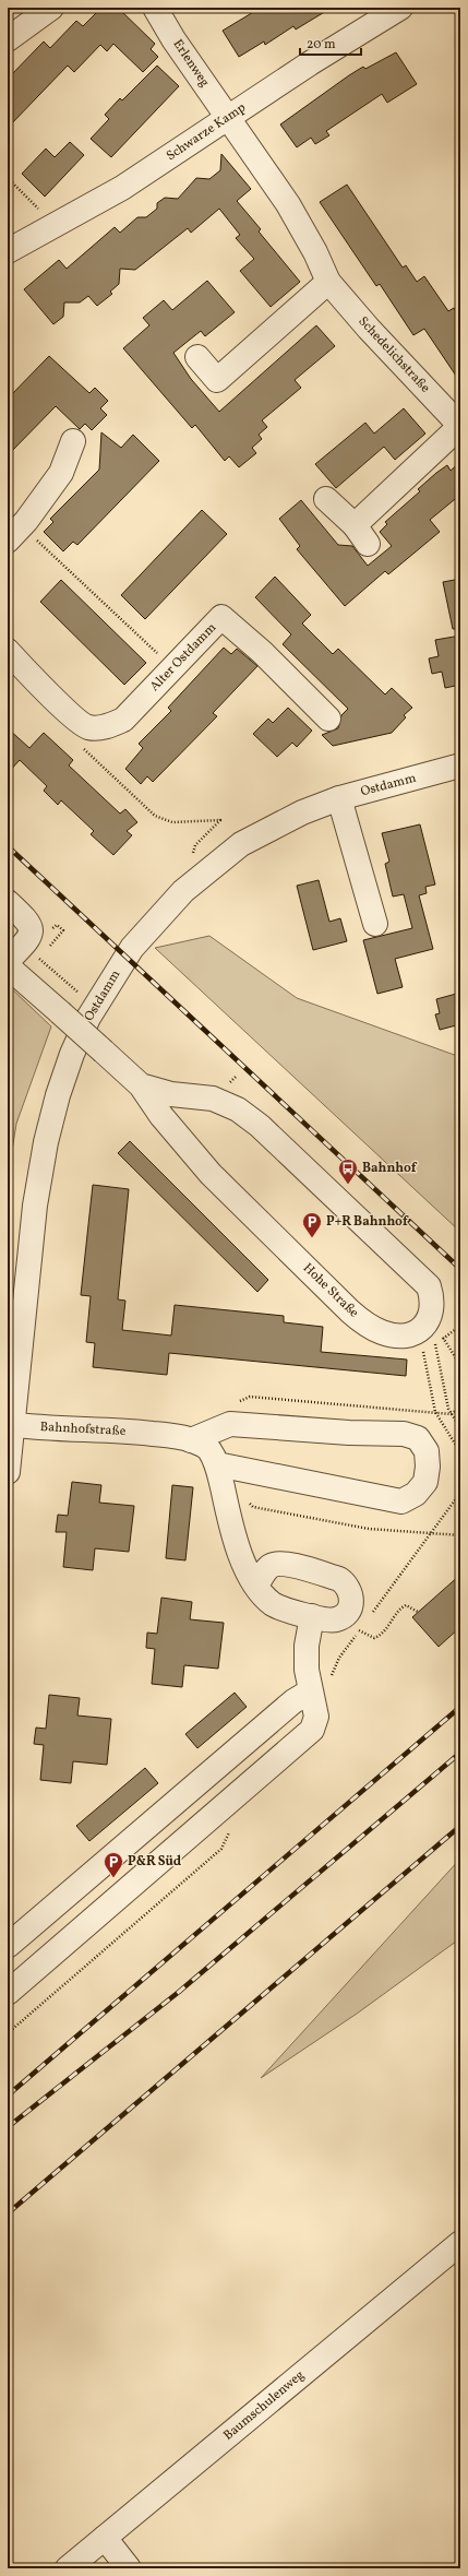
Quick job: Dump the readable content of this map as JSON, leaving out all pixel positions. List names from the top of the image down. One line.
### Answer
{"streets":{"street":["Erlenweg","Schwarze Kamp","Schedelichstraße","Alter Ostdamm","Ostdamm","Hohe Straße","Bahnhofstraße","Baumschulenweg"]},"crossings":[["Erlenweg","Schwarze Kamp"],["Erlenweg","Schedelichstraße"],["Schwarze Kamp","Schedelichstraße"],["Ostdamm","Bahnhofstraße"]],"places":{"bus stop":["Bahnhof"],"parking":["P+R Bahnhof","P&R Süd"]},"scale_bar":"20 m"}
